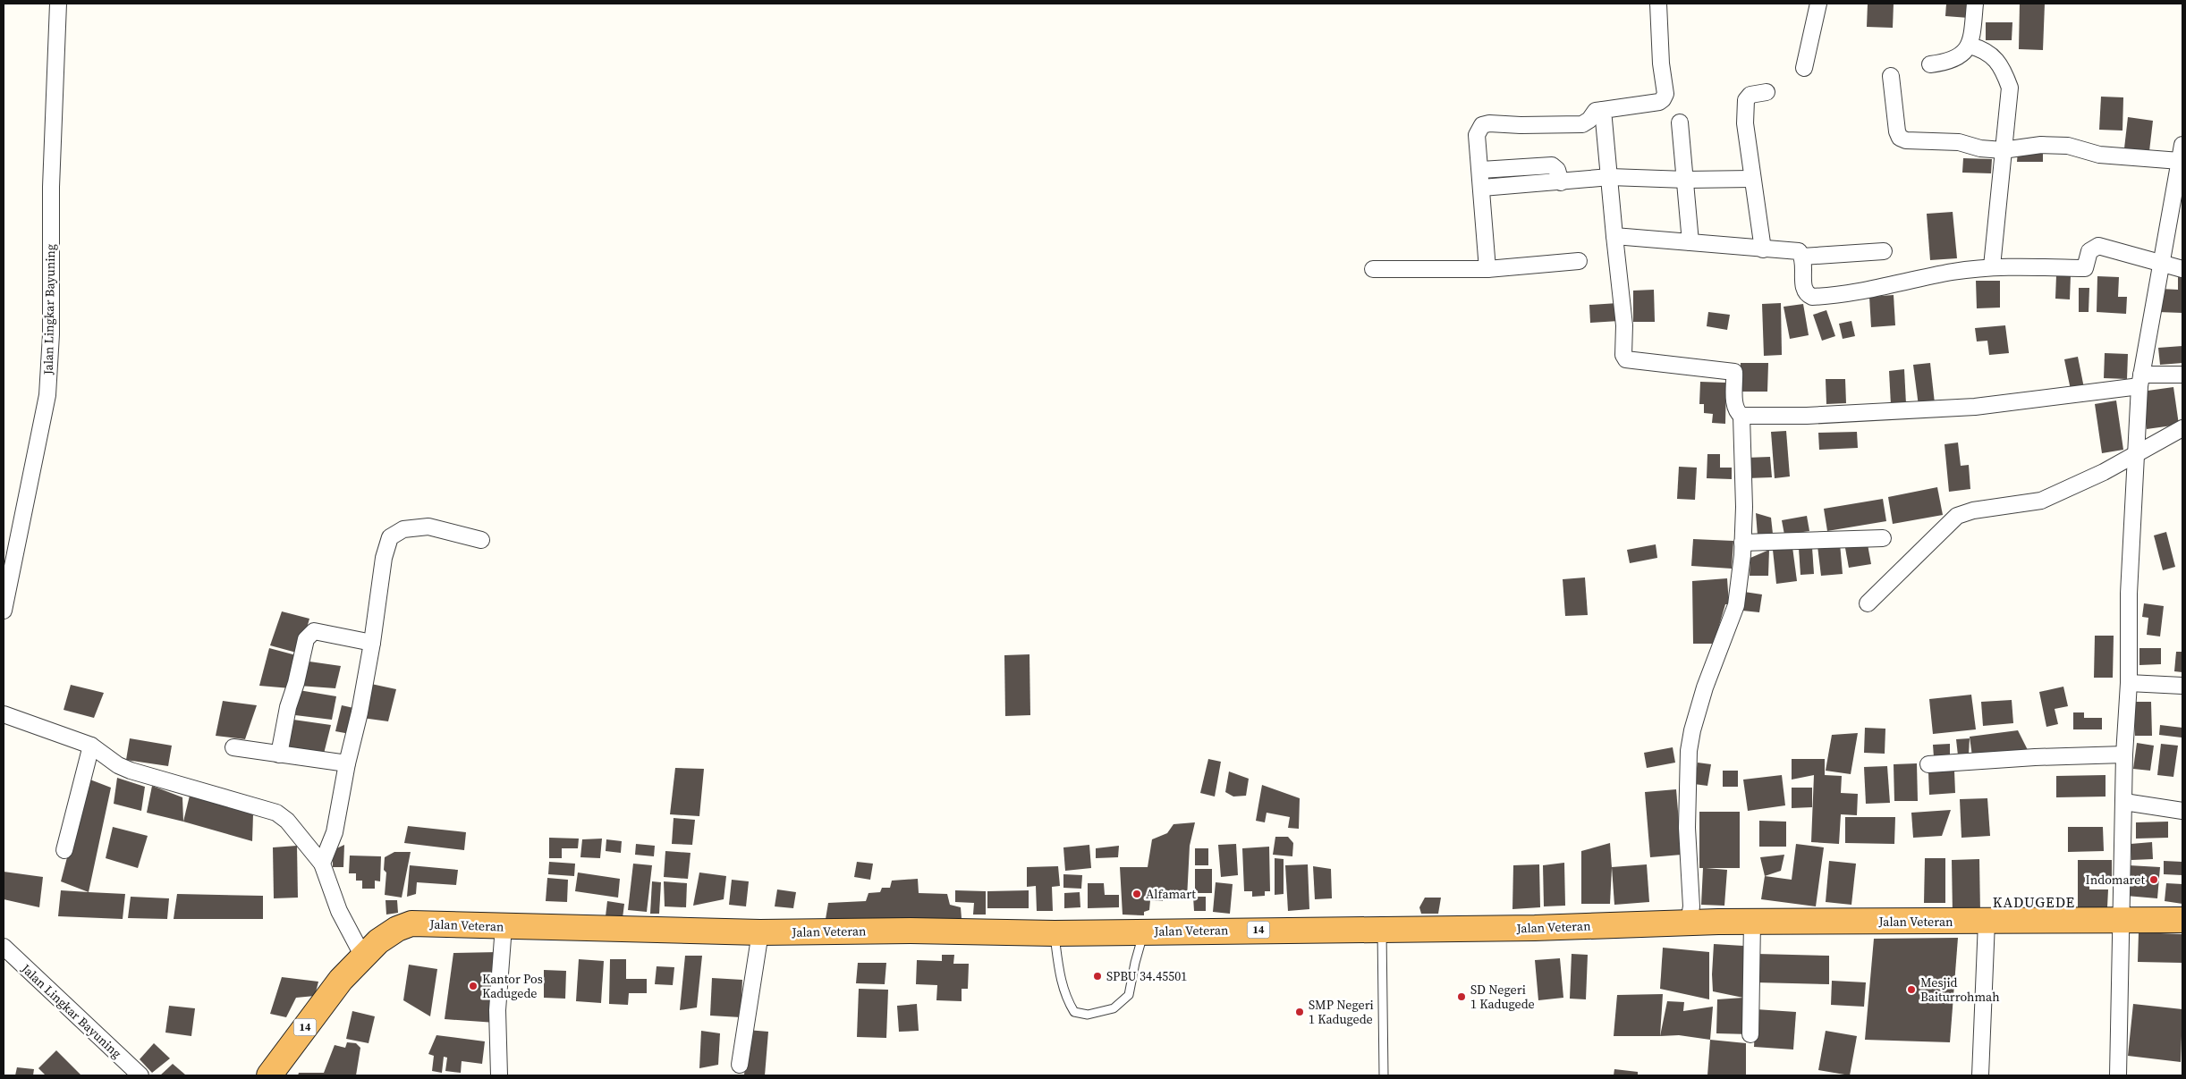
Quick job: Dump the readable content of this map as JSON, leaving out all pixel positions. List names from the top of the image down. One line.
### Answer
{"streets":{"highway":["Jalan Veteran","14"],"street":["Jalan Lingkar Bayuning"]},"districts":["KADUGEDE"],"places":["Indomaret","Alfamart","SPBU 34.45501","Kantor Pos Kadugede","Mesjid Baiturrohmah","SD Negeri 1 Kadugede","SMP Negeri 1 Kadugede"]}
